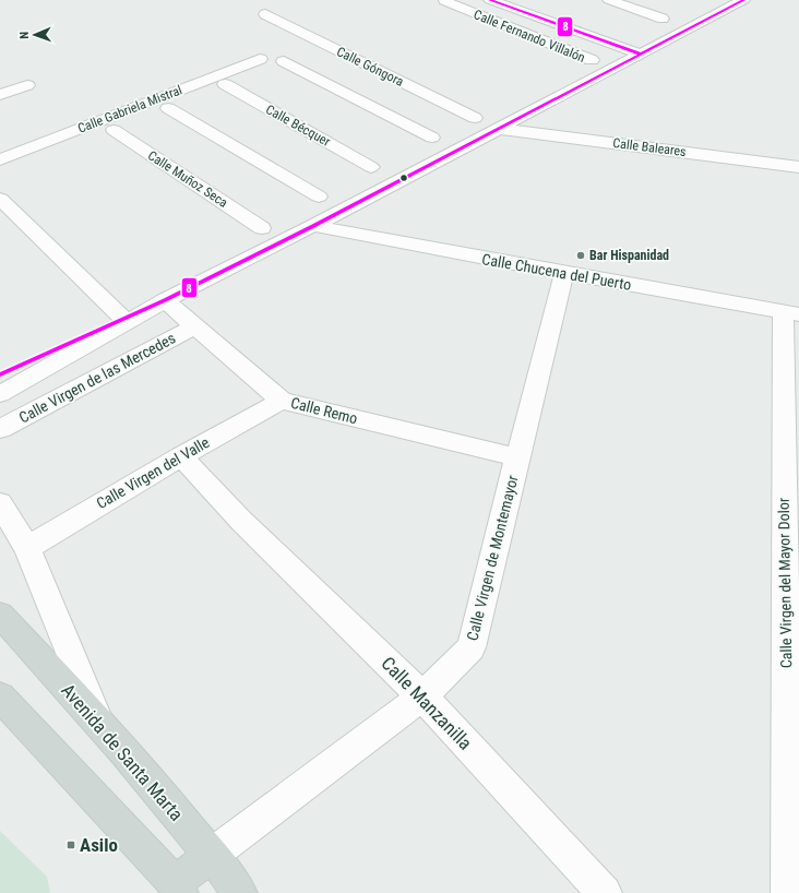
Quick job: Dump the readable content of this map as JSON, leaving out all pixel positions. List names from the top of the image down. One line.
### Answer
{"streets":{"main road":["Avenida de Santa Marta"],"street":["Calle Fernando Villalón","Calle Góngora","Calle Gabriela Mistral","Calle Bécquer","Calle Baleares","Calle Muñoz Seca","Calle Chucena del Puerto","Calle Virgen de las Mercedes","Calle Remo","Calle Virgen del Valle","Calle Virgen de Montemayor","Calle Virgen del Mayor Dolor","Calle Manzanilla"]},"crossings":[["Calle Chucena del Puerto","Calle Virgen de Montemayor"],["Calle Chucena del Puerto","Calle Virgen del Mayor Dolor"],["Calle Virgen de las Mercedes","Calle Remo"],["Calle Remo","Calle Virgen del Valle"],["Calle Remo","Calle Virgen de Montemayor"],["Calle Virgen del Valle","Calle Manzanilla"],["Calle Virgen de Montemayor","Calle Manzanilla"],["Calle Virgen de Montemayor","Avenida de Santa Marta"]],"places":{"other":["Bar Hispanidad"],"transit":["Asilo"]},"lines":["transit line 8"],"north":"left"}
